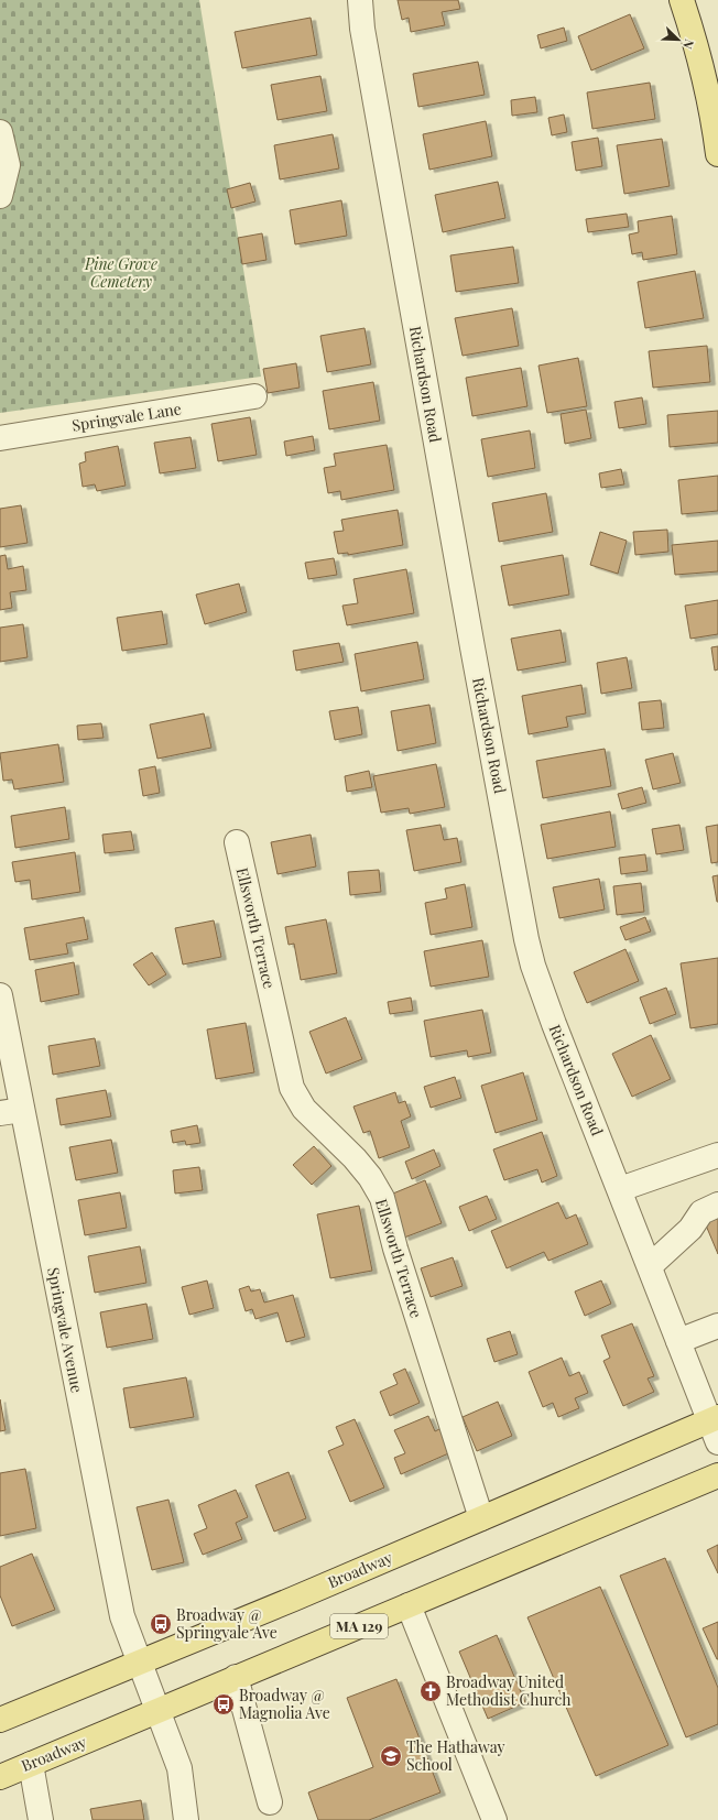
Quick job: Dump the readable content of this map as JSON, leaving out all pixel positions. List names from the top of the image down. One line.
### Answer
{"streets":{"main road":["Broadway","MA 129"],"street":["Richardson Road","Springvale Lane","Ellsworth Terrace","Springvale Avenue"]},"crossings":[["Richardson Road","Broadway"],["Ellsworth Terrace","Broadway"],["Springvale Avenue","Broadway"]],"parks":["Pine Grove Cemetery"],"places":{"bus stop":["Broadway @ Springvale Ave","Broadway @ Magnolia Ave"],"church":["Broadway United Methodist Church"],"school or university":["The Hathaway School"]},"north":"bottom right"}
